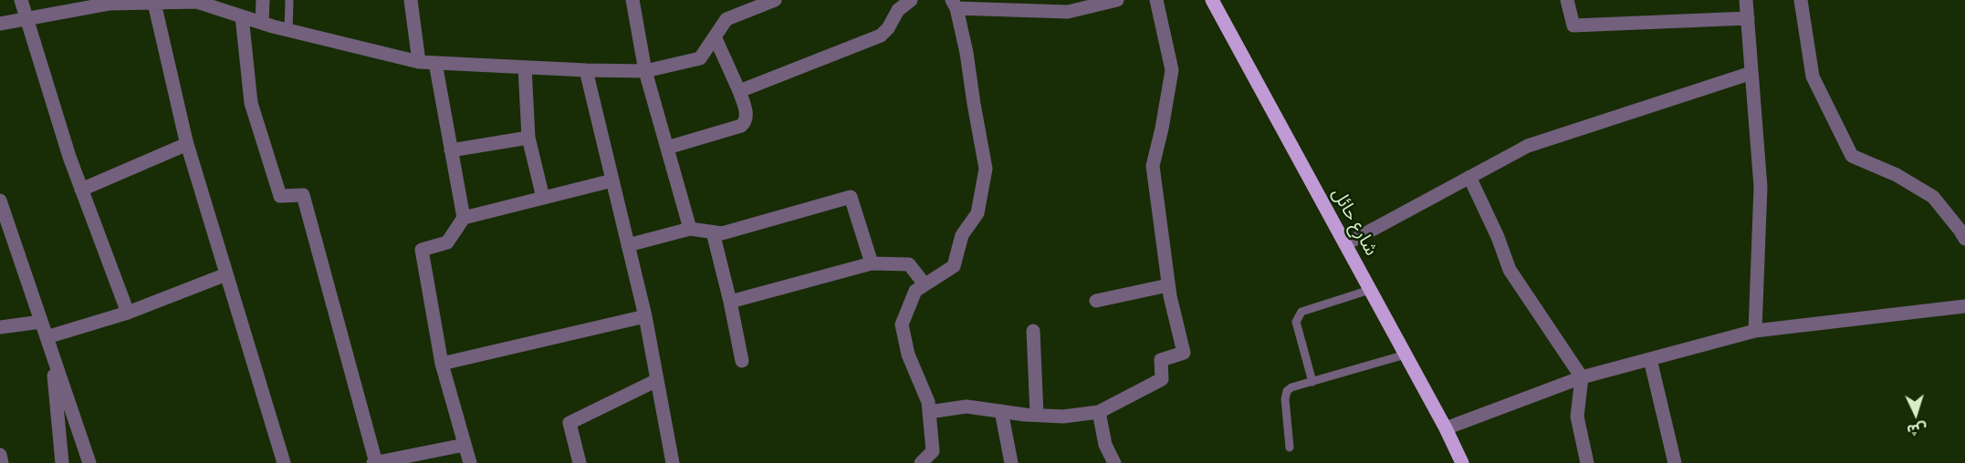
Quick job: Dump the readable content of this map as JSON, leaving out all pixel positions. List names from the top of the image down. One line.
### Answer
{"streets":{"main road":["شارع حائل"]},"north":"bottom"}
